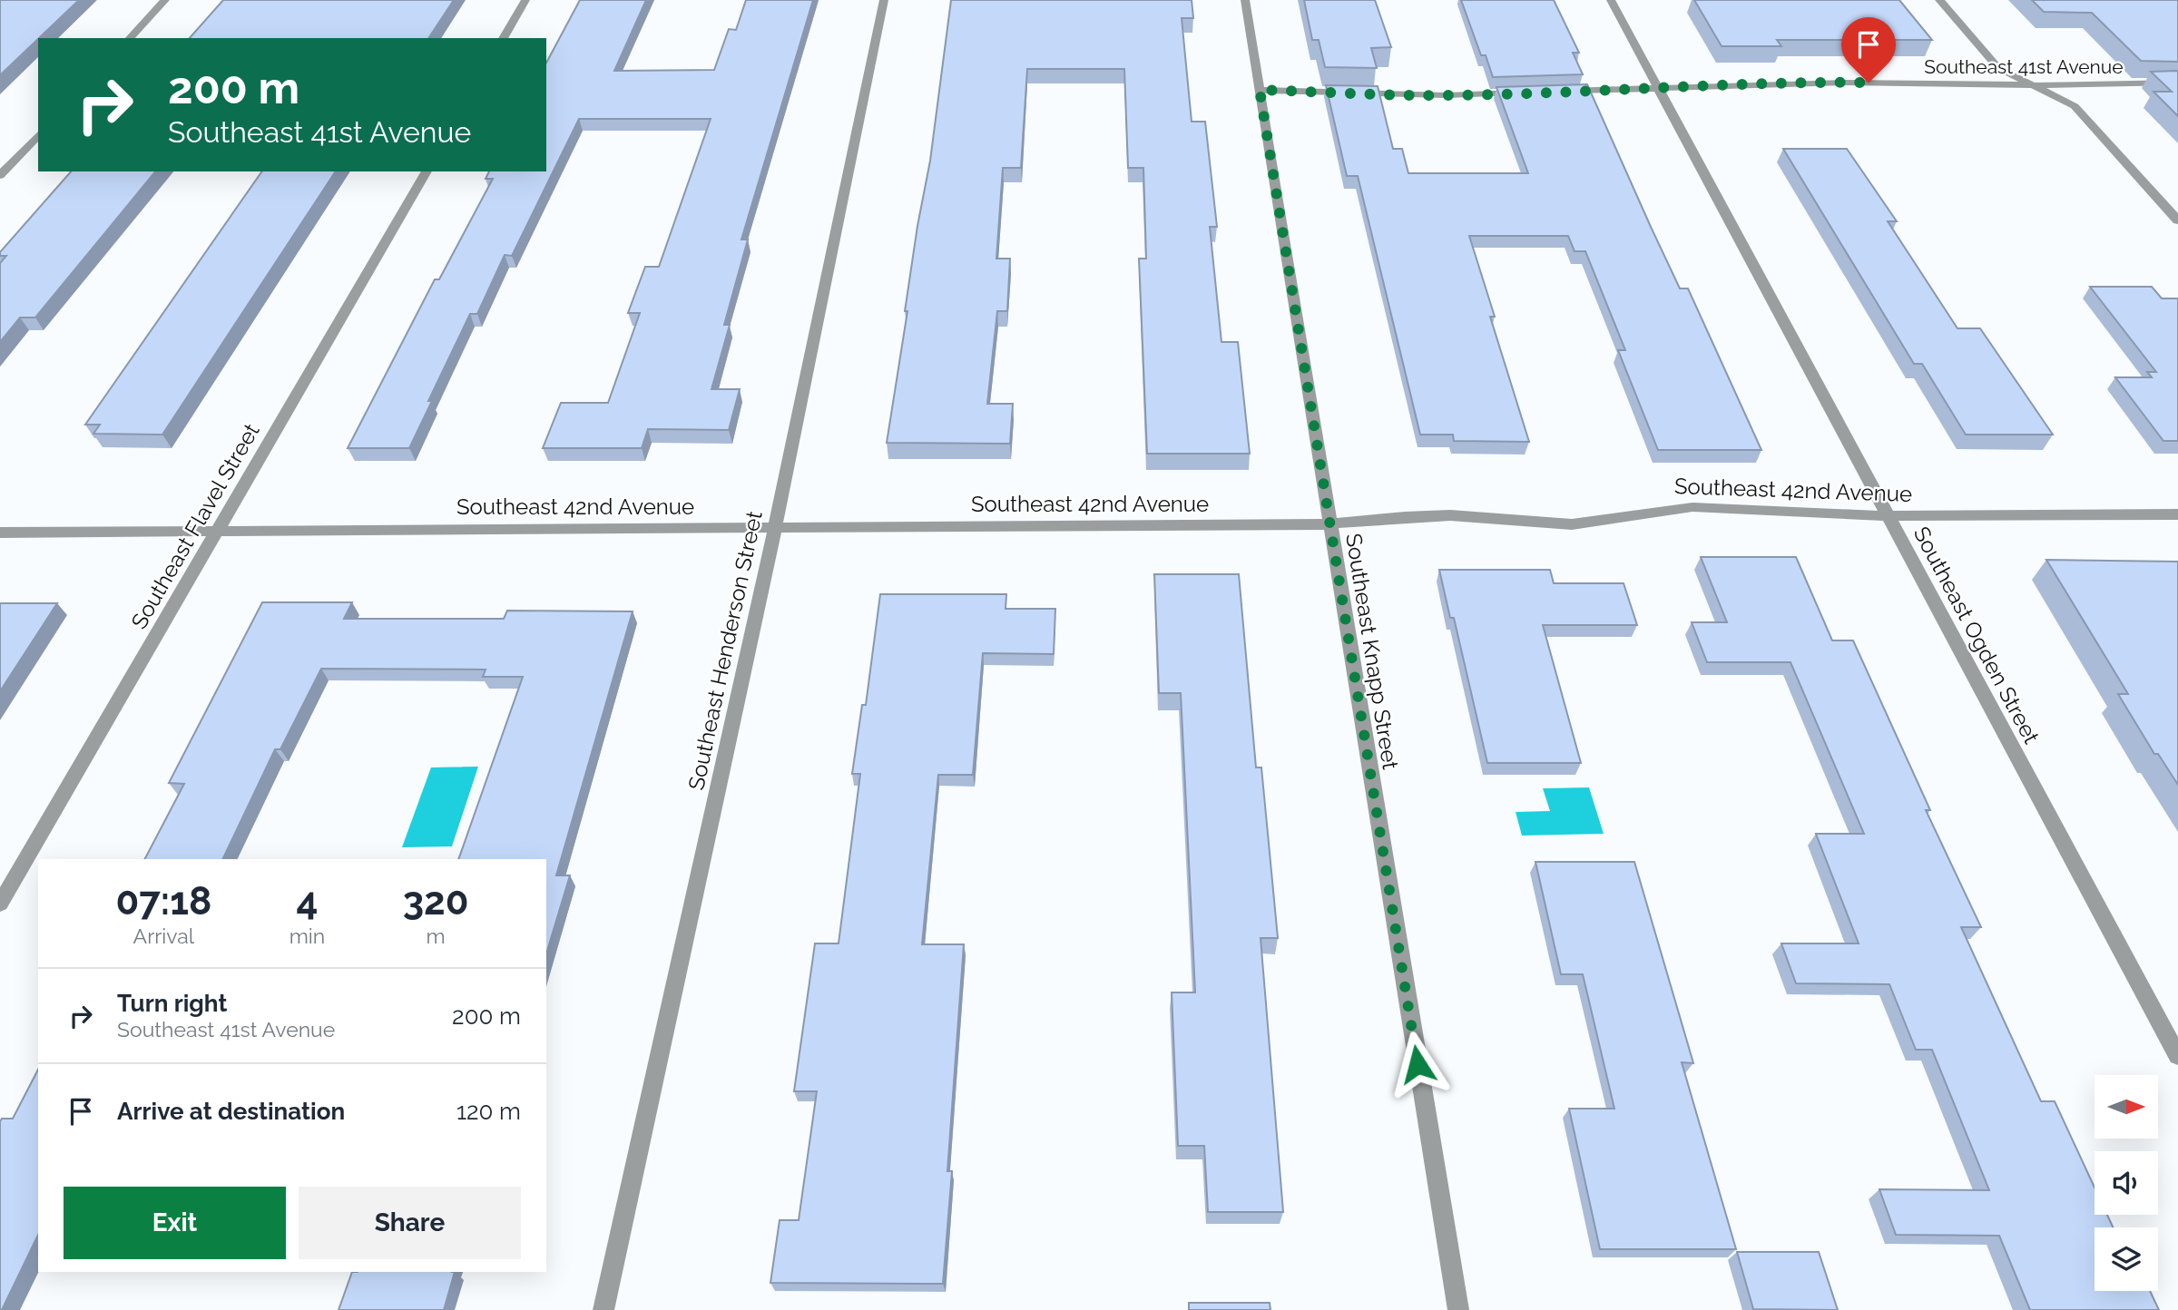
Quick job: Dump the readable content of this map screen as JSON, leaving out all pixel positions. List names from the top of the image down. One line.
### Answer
{"streets":{"street":["Southeast 41st Avenue","Southeast 42nd Avenue","Southeast Flavel Street","Southeast Ogden Street","Southeast Henderson Street","Southeast Knapp Street"]},"crossings":[["Southeast 41st Avenue","Southeast Ogden Street"],["Southeast 42nd Avenue","Southeast Flavel Street"],["Southeast 42nd Avenue","Southeast Ogden Street"],["Southeast 42nd Avenue","Southeast Henderson Street"],["Southeast 42nd Avenue","Southeast Knapp Street"]],"north":"right","page":{"turn":["200 m","Southeast 41st Avenue"],"eta":["07:18","Arrival","4","min","320","m"],"list":[{"name":"Turn right","note":"Southeast 41st Avenue","value":"200 m"},{"name":"Arrive at destination","value":"120 m"}],"buttons":["Exit","Share"]}}
